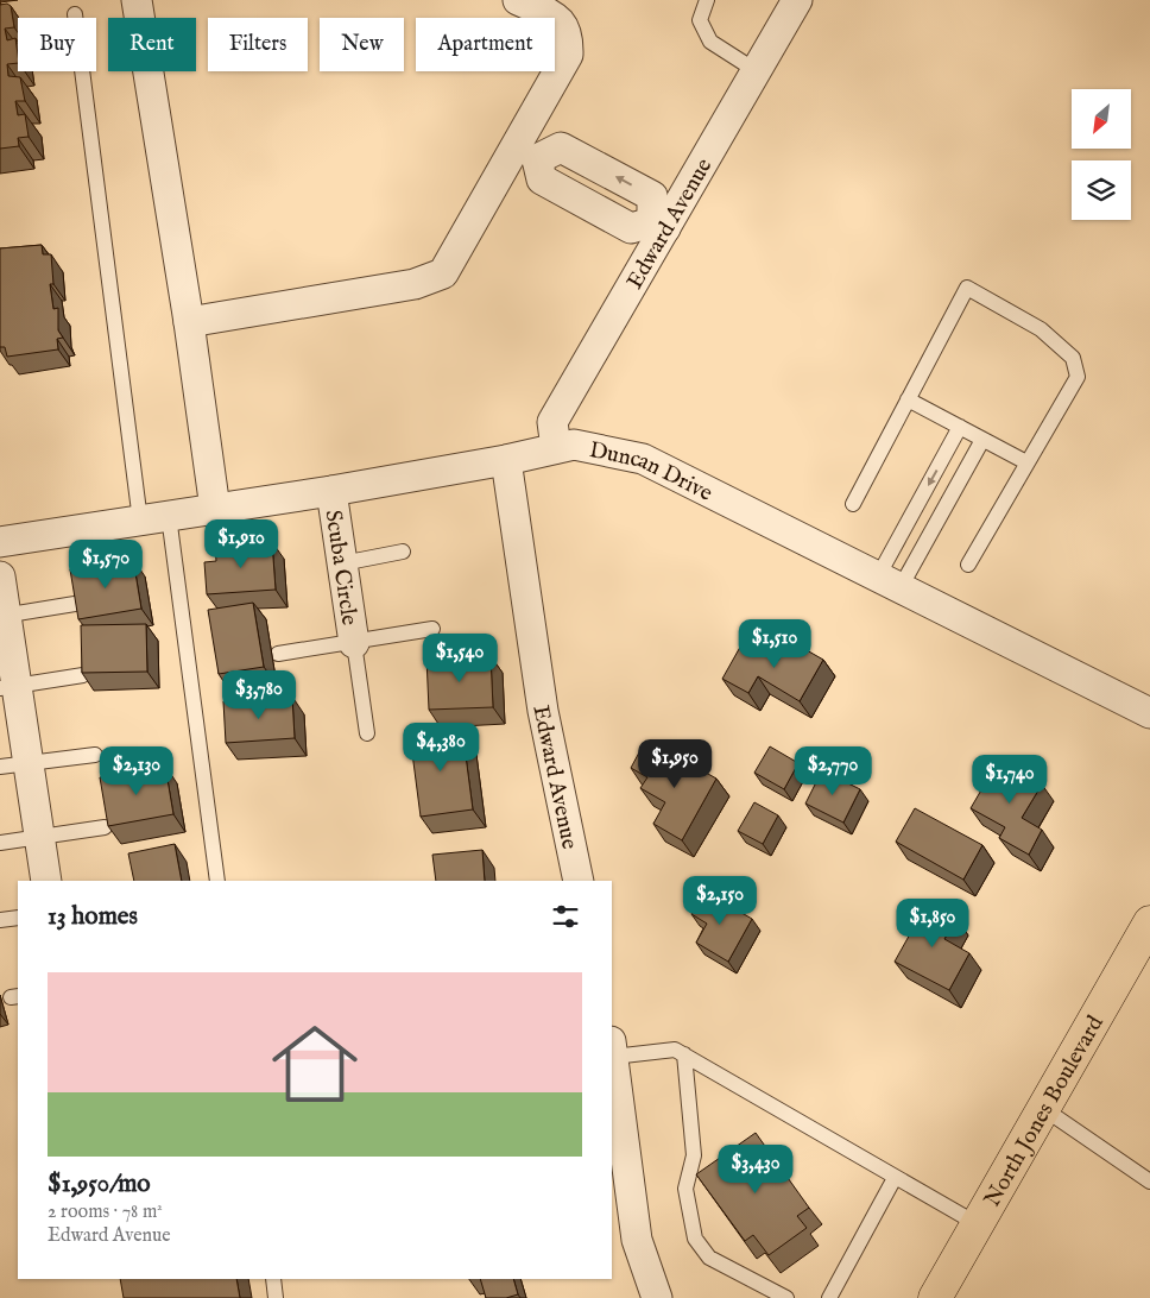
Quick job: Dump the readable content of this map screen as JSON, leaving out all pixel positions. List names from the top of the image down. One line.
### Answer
{"streets":{"main road":["North Jones Boulevard"],"street":["Edward Avenue","Duncan Drive","Scuba Circle"]},"crossings":[["Edward Avenue","Duncan Drive"],["Duncan Drive","Scuba Circle"]],"north":"bottom left","page":{"chip":["Buy","Rent","Filters","New","Apartment"],"price":["$1,910","$1,570","$1,510","$1,540","$3,780","$4,380","$1,950","$2,130","$2,770","$1,740","$2,150","$1,850","$3,430"],"heading":"13 homes","list":[{"name":"$1,950/mo","note":"2 rooms · 78 m² · Edward Avenue"}]}}
